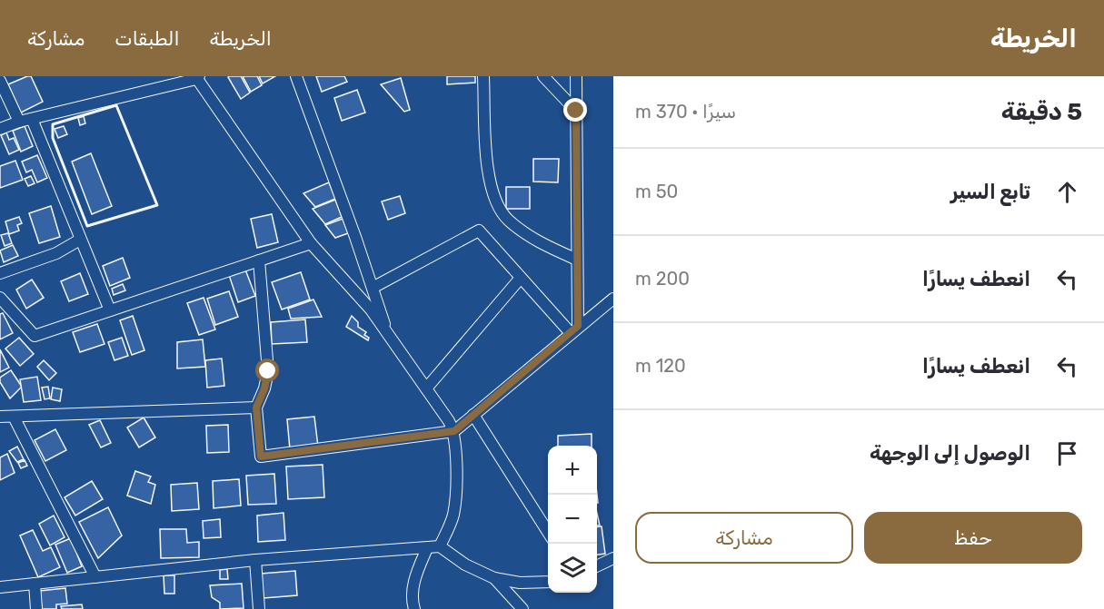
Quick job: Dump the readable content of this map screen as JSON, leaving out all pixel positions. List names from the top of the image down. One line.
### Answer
{"page":{"header":"الخريطة","nav":["الخريطة","الطبقات","مشاركة"],"heading":["5 دقيقة","سيرًا · 370 m"],"list":[["تابع السير","50 m"],["انعطف يسارًا","200 m"],["انعطف يسارًا","120 m"],"الوصول إلى الوجهة"],"map_buttons":["+","−"],"buttons":["حفظ","مشاركة"]}}
